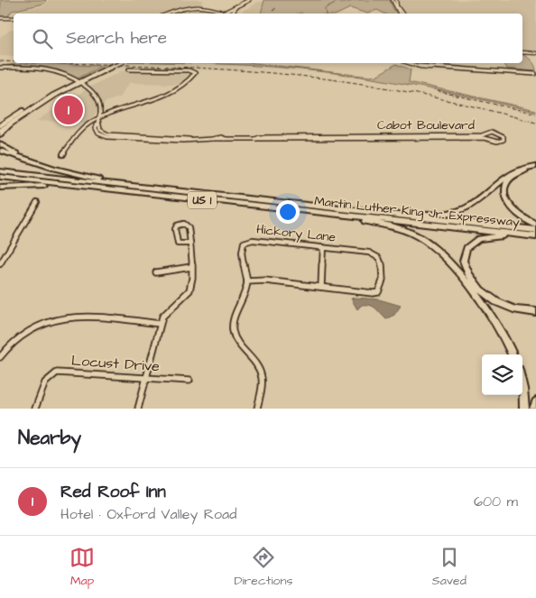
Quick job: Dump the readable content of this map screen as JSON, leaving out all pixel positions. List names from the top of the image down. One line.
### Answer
{"streets":{"highway":["US 1","Martin Luther King Jr. Expressway"],"street":["Cabot Boulevard","Hickory Lane","Locust Drive"]},"page":{"search":"Search here","pins":"1","heading":"Nearby","list":[{"mark":"1","name":"Red Roof Inn","note":"Hotel · Oxford Valley Road","value":"600 m"}],"nav":["Map","Directions","Saved"]}}
